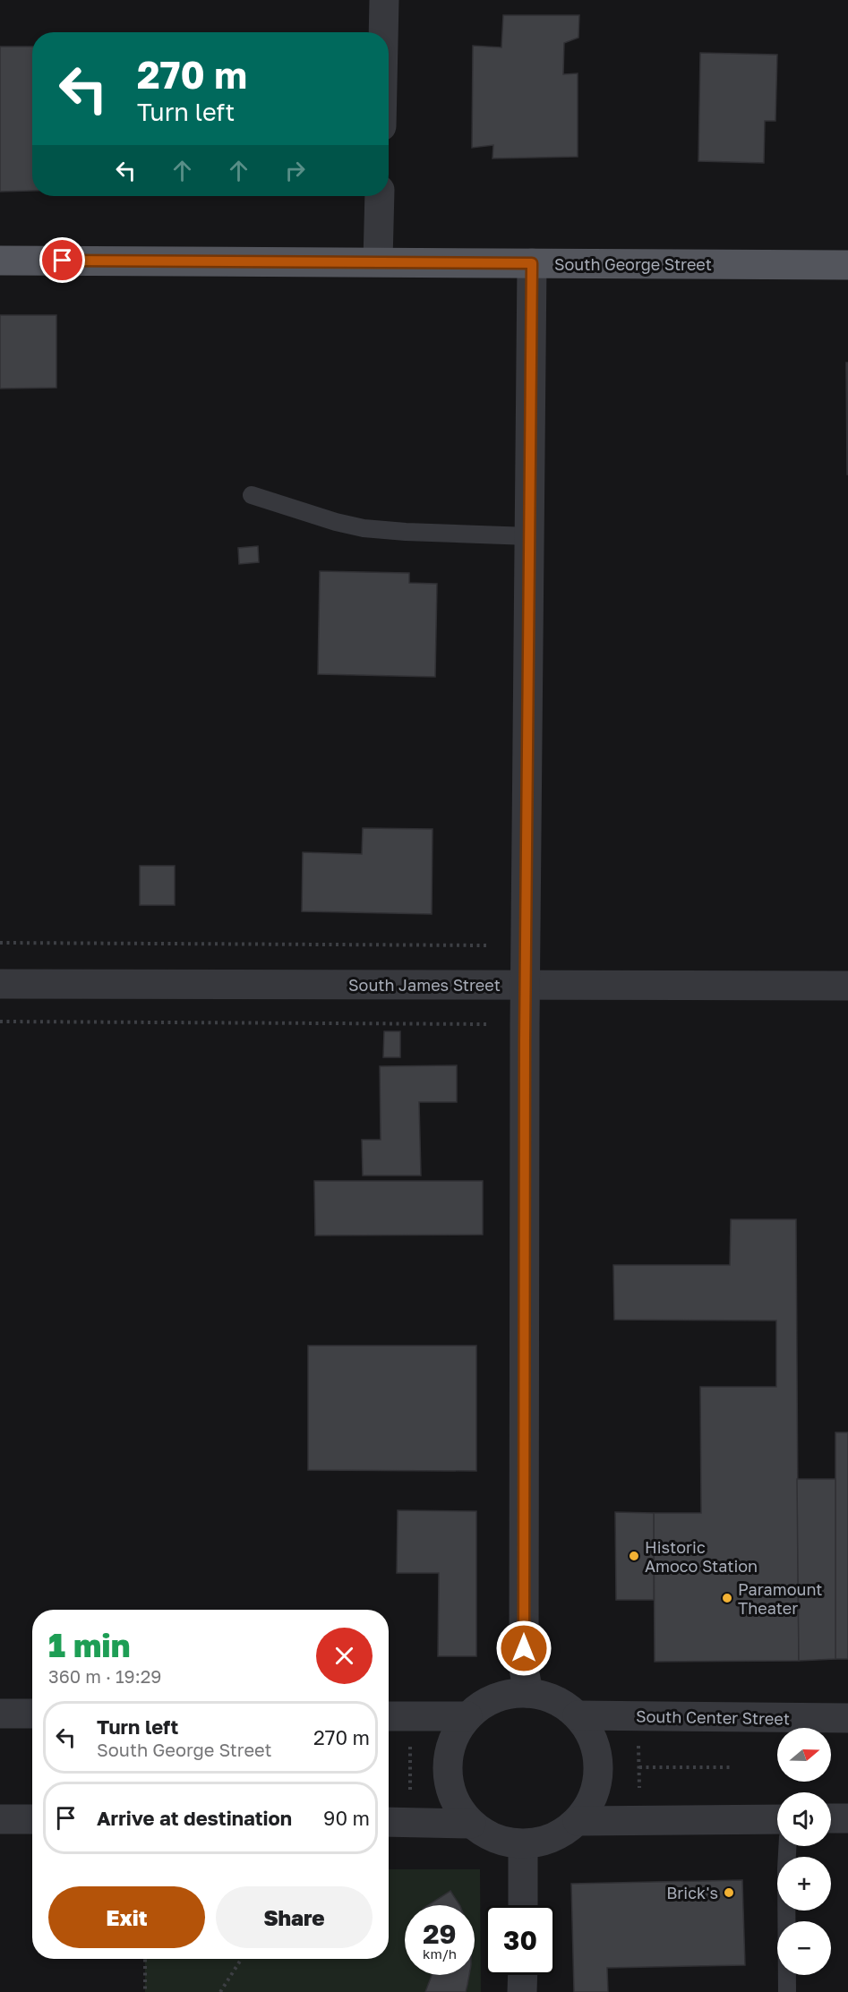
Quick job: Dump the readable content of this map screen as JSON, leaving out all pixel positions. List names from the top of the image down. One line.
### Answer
{"streets":{"main road":["South George Street"],"street":["South James Street","South Center Street"]},"places":["Historic Amoco Station","Paramount Theater","Brick's"],"north":"right","page":{"turn":["270 m","Turn left"],"heading":["1 min","360 m · 19:29"],"list":[{"name":"Turn left","note":"South George Street","value":"270 m"},{"name":"Arrive at destination","value":"90 m"}],"map_buttons":["+","−"],"buttons":["Exit","Share"],"speed":"29 km/h","limit":"30"}}
